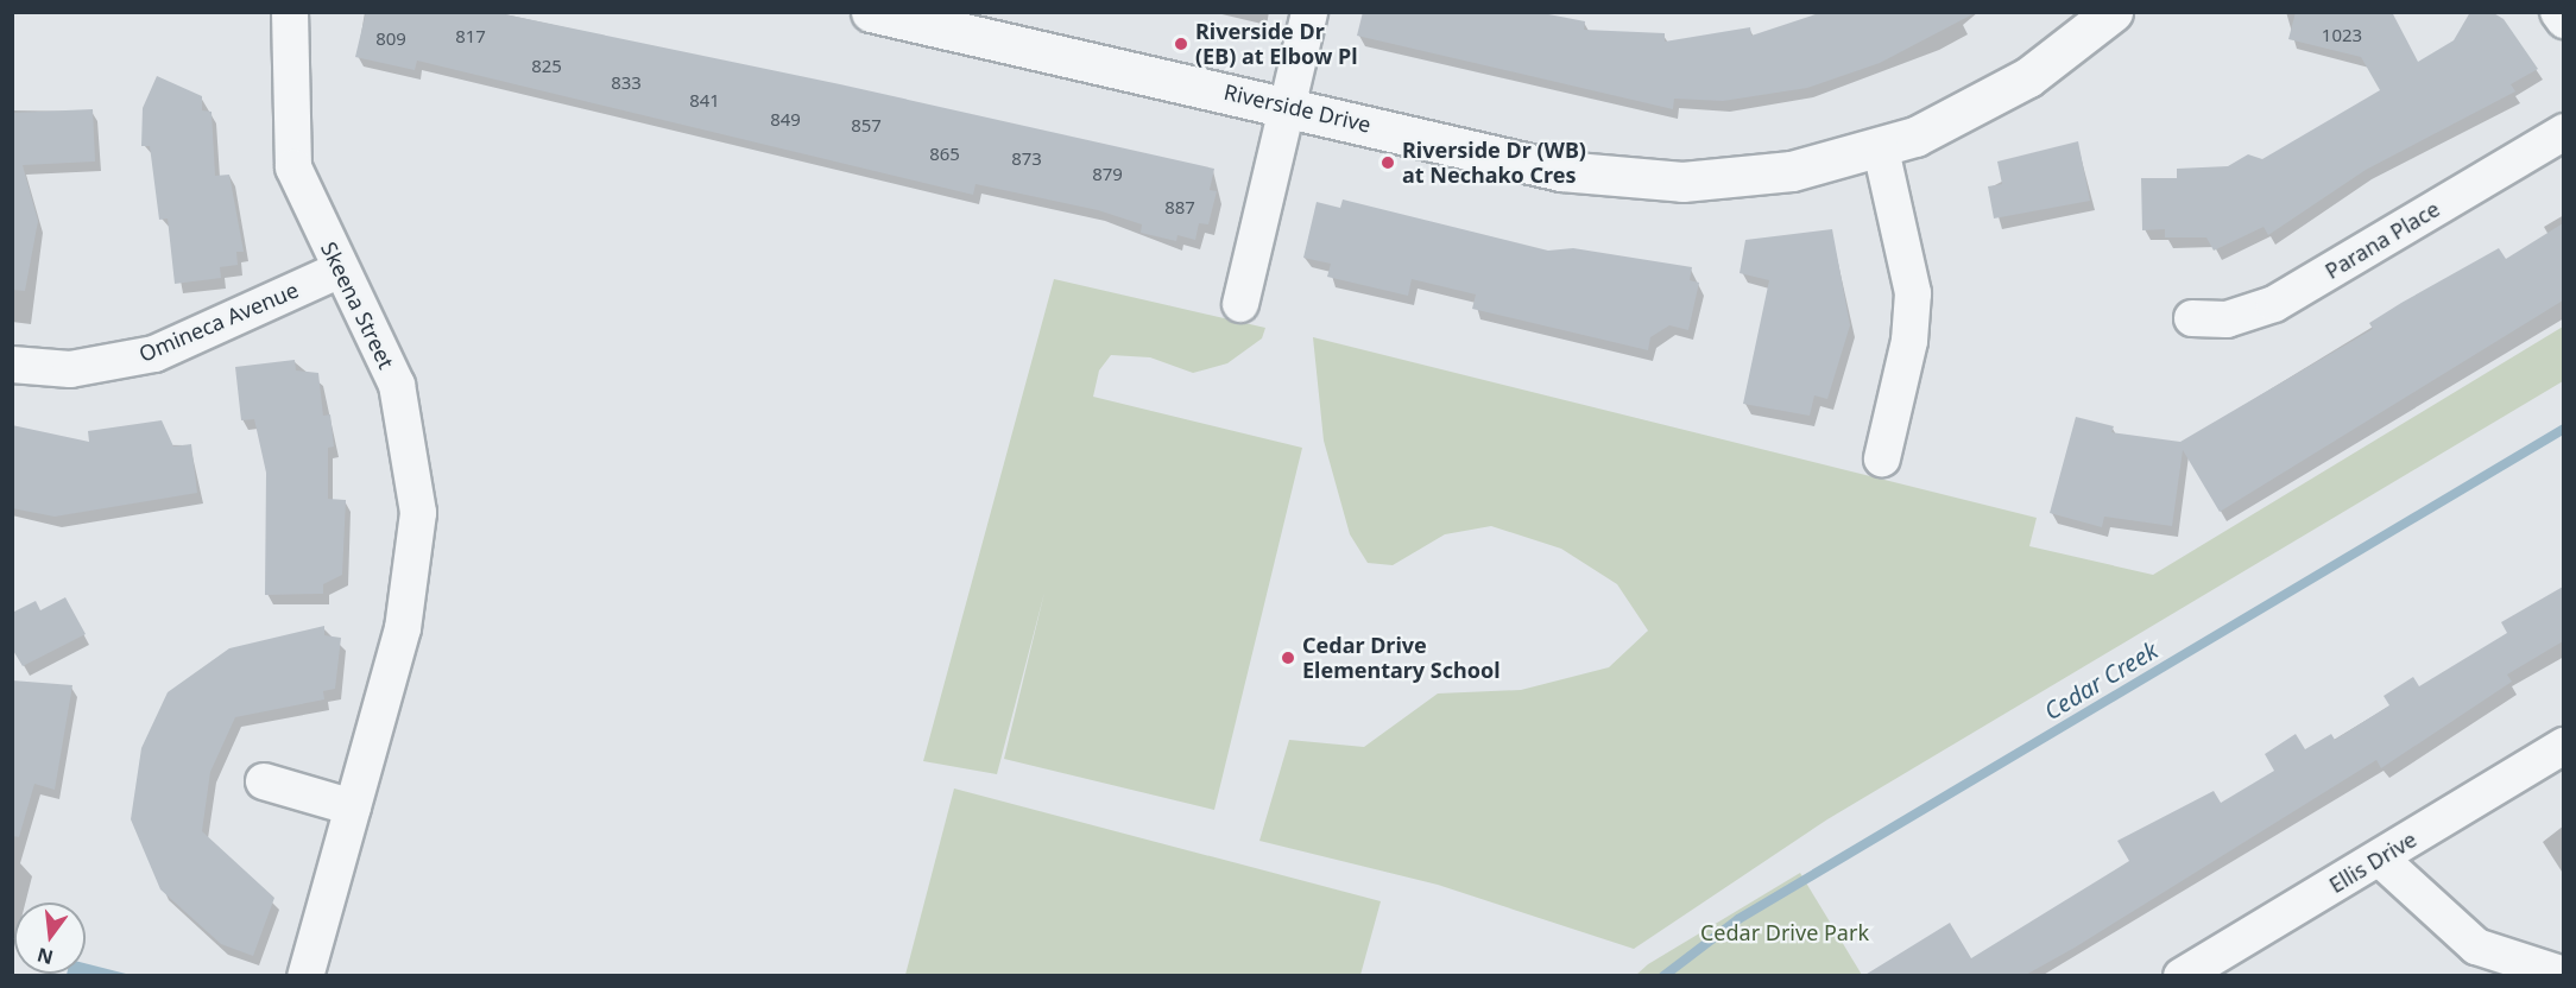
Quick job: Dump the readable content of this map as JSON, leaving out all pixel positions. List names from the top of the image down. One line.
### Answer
{"streets":{"street":["Riverside Drive","Parana Place","Skeena Street","Omineca Avenue","Ellis Drive"]},"crossings":[["Skeena Street","Omineca Avenue"]],"water":["Cedar Creek"],"parks":["Cedar Drive Park"],"places":["Riverside Dr (EB) at Elbow Pl","Riverside Dr (WB) at Nechako Cres","Cedar Drive Elementary School"],"house_numbers":["1023","817","809","825","833","841","849","857","865","873","879","887"],"north":"bottom"}
